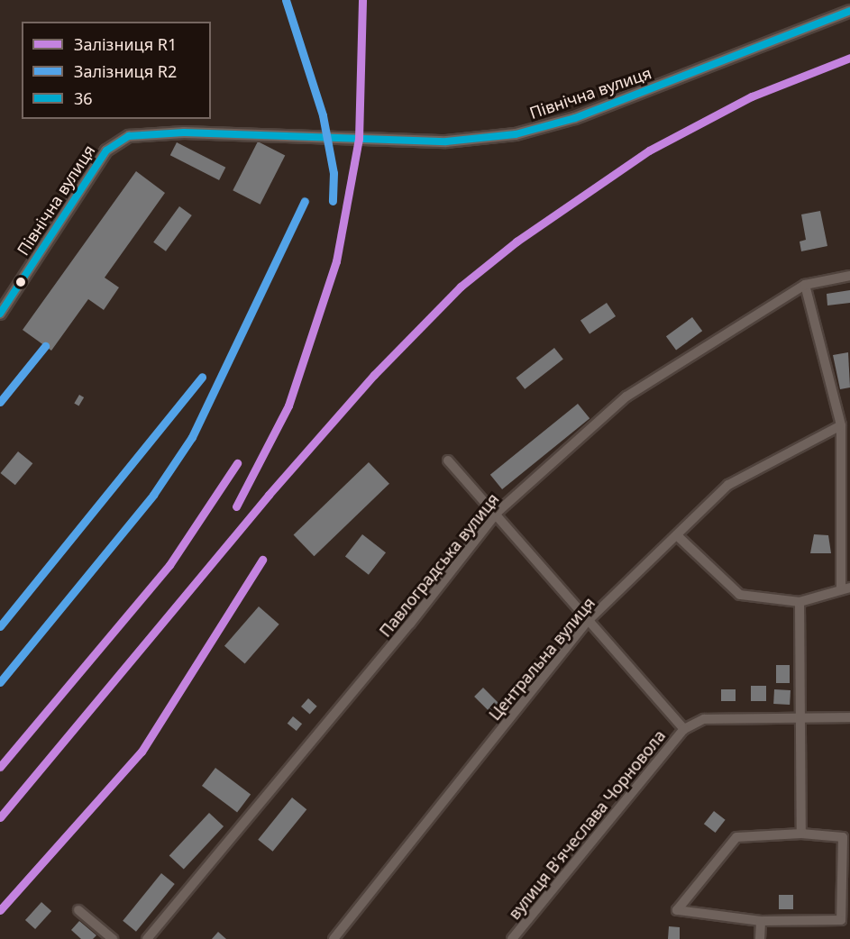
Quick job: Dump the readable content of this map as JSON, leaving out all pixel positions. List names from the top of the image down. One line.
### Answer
{"streets":{"street":["Північна вулиця","Павлоградська вулиця","Центральна вулиця","вулиця В'ячеслава Чорновола"]},"lines":["rail line R1","rail line R2","transit line 36"],"legend":["Залізниця R1","Залізниця R2","36"]}
